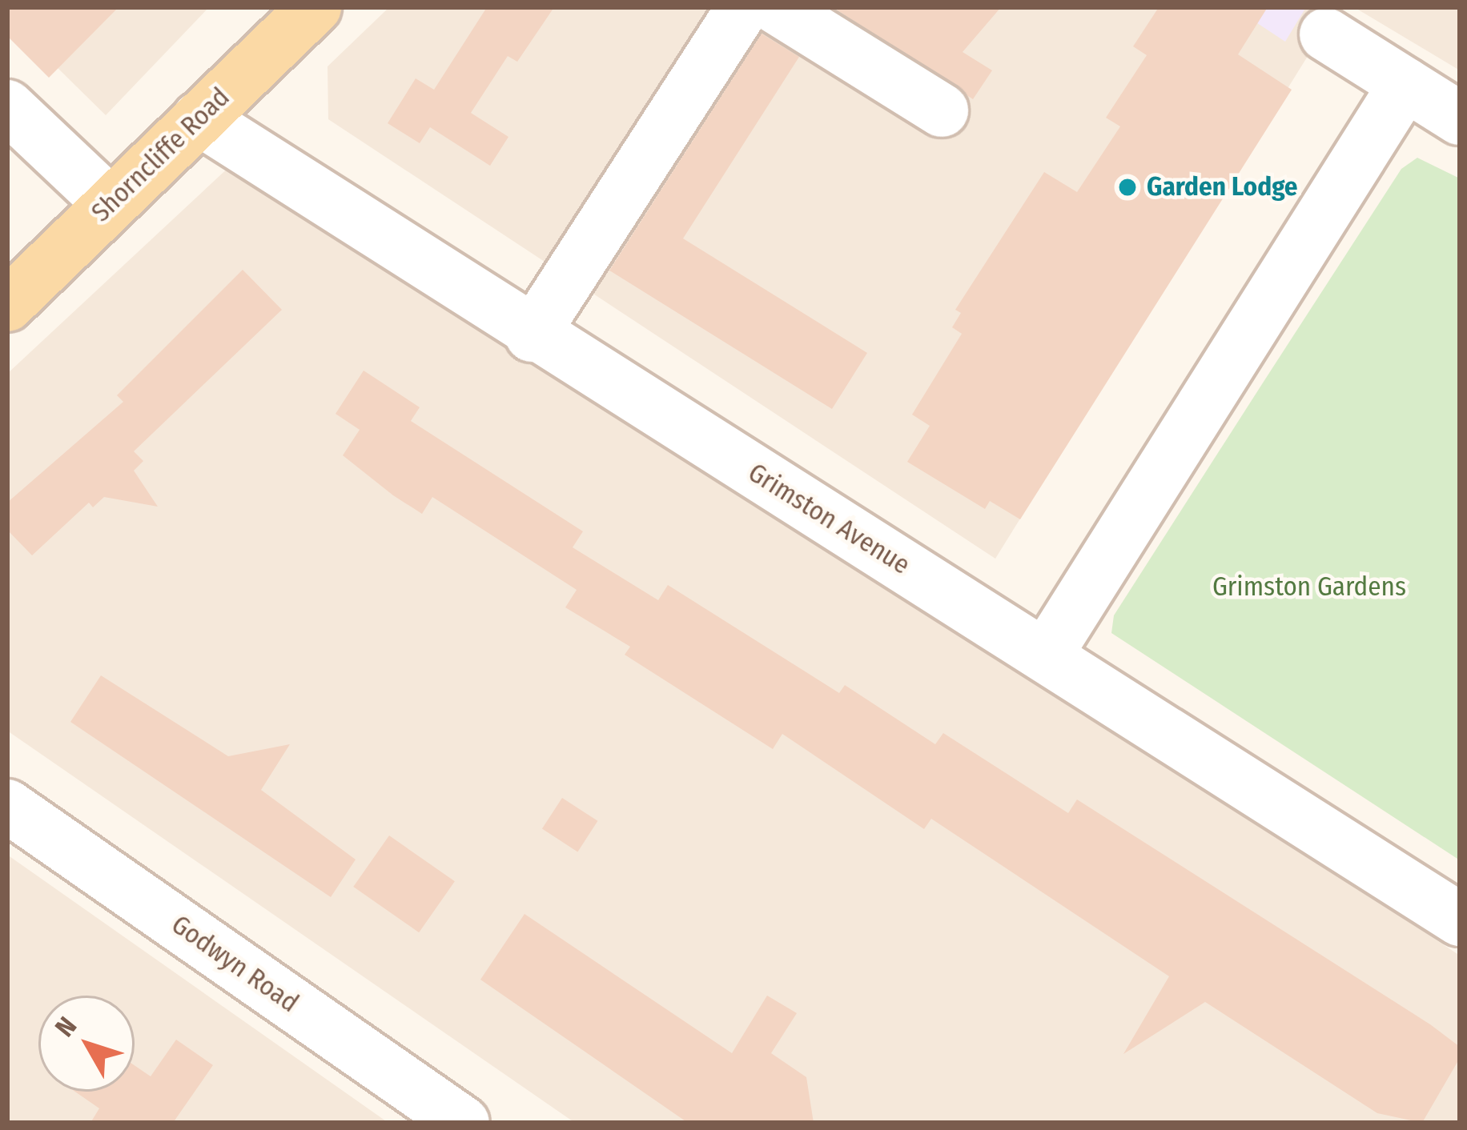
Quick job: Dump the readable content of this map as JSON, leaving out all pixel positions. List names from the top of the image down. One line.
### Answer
{"streets":{"main road":["Shorncliffe Road"],"street":["Grimston Avenue","Godwyn Road"]},"crossings":[["Shorncliffe Road","Grimston Avenue"]],"parks":["Grimston Gardens"],"places":["Garden Lodge"],"north":"top left"}
